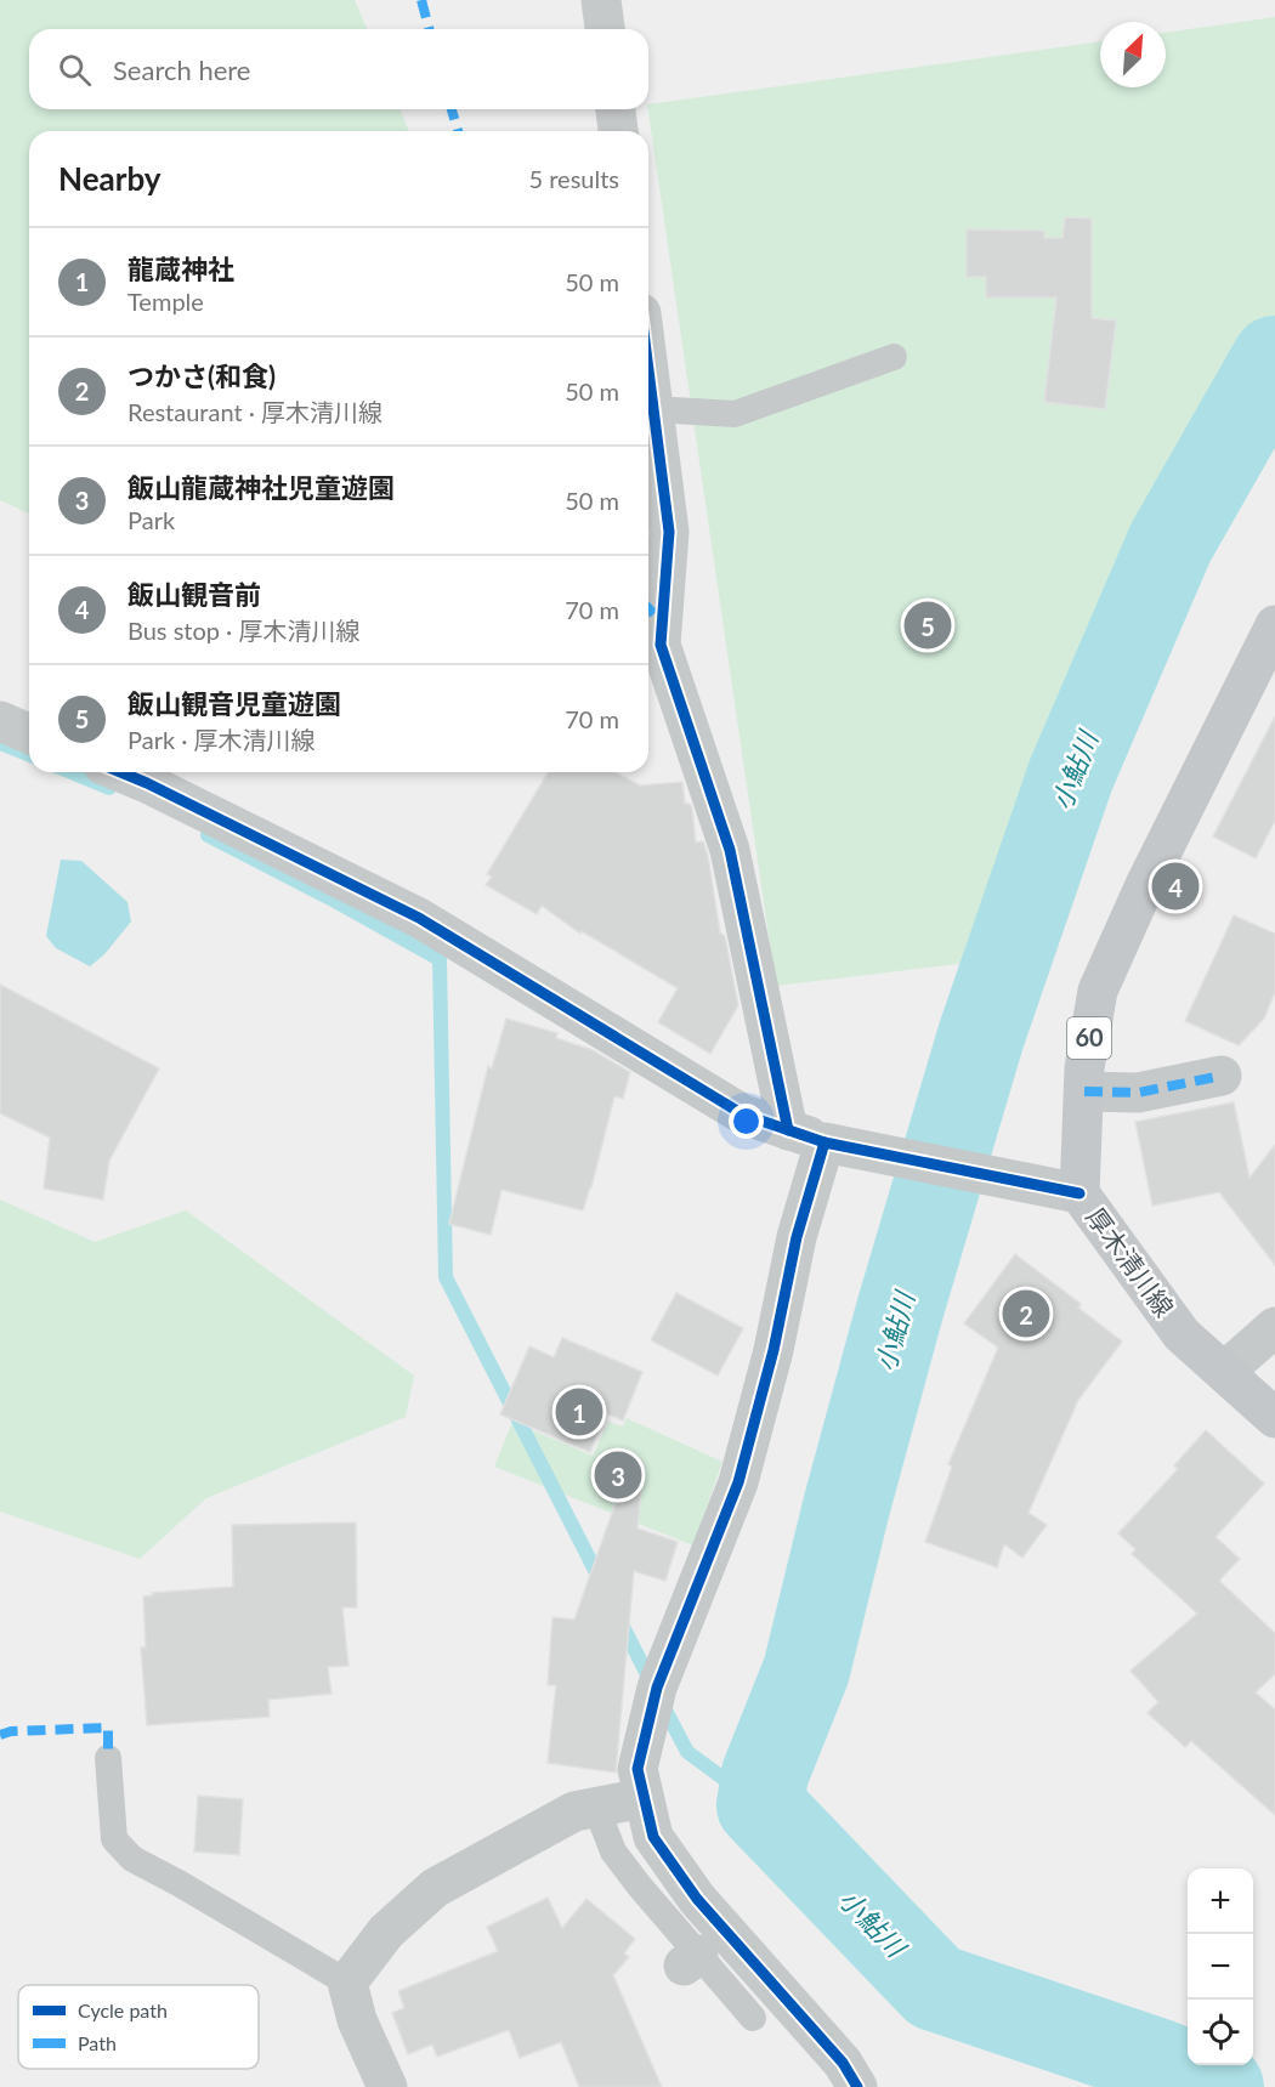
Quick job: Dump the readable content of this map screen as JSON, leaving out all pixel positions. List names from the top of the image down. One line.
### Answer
{"streets":{"main road":["60","厚木清川線"]},"water":["小鮎川"],"legend":["Cycle path","Path"],"north":"top right","page":{"search":"Search here","heading":["Nearby","5 results"],"list":[{"mark":"1","name":"龍蔵神社","note":"Temple","value":"50 m"},{"mark":"2","name":"つかさ(和食)","note":"Restaurant · 厚木清川線","value":"50 m"},{"mark":"3","name":"飯山龍蔵神社児童遊園","note":"Park","value":"50 m"},{"mark":"4","name":"飯山観音前","note":"Bus stop · 厚木清川線","value":"70 m"},{"mark":"5","name":"飯山観音児童遊園","note":"Park · 厚木清川線","value":"70 m"}],"pins":["5","4","2","1","3"],"map_buttons":["+","−"]}}
